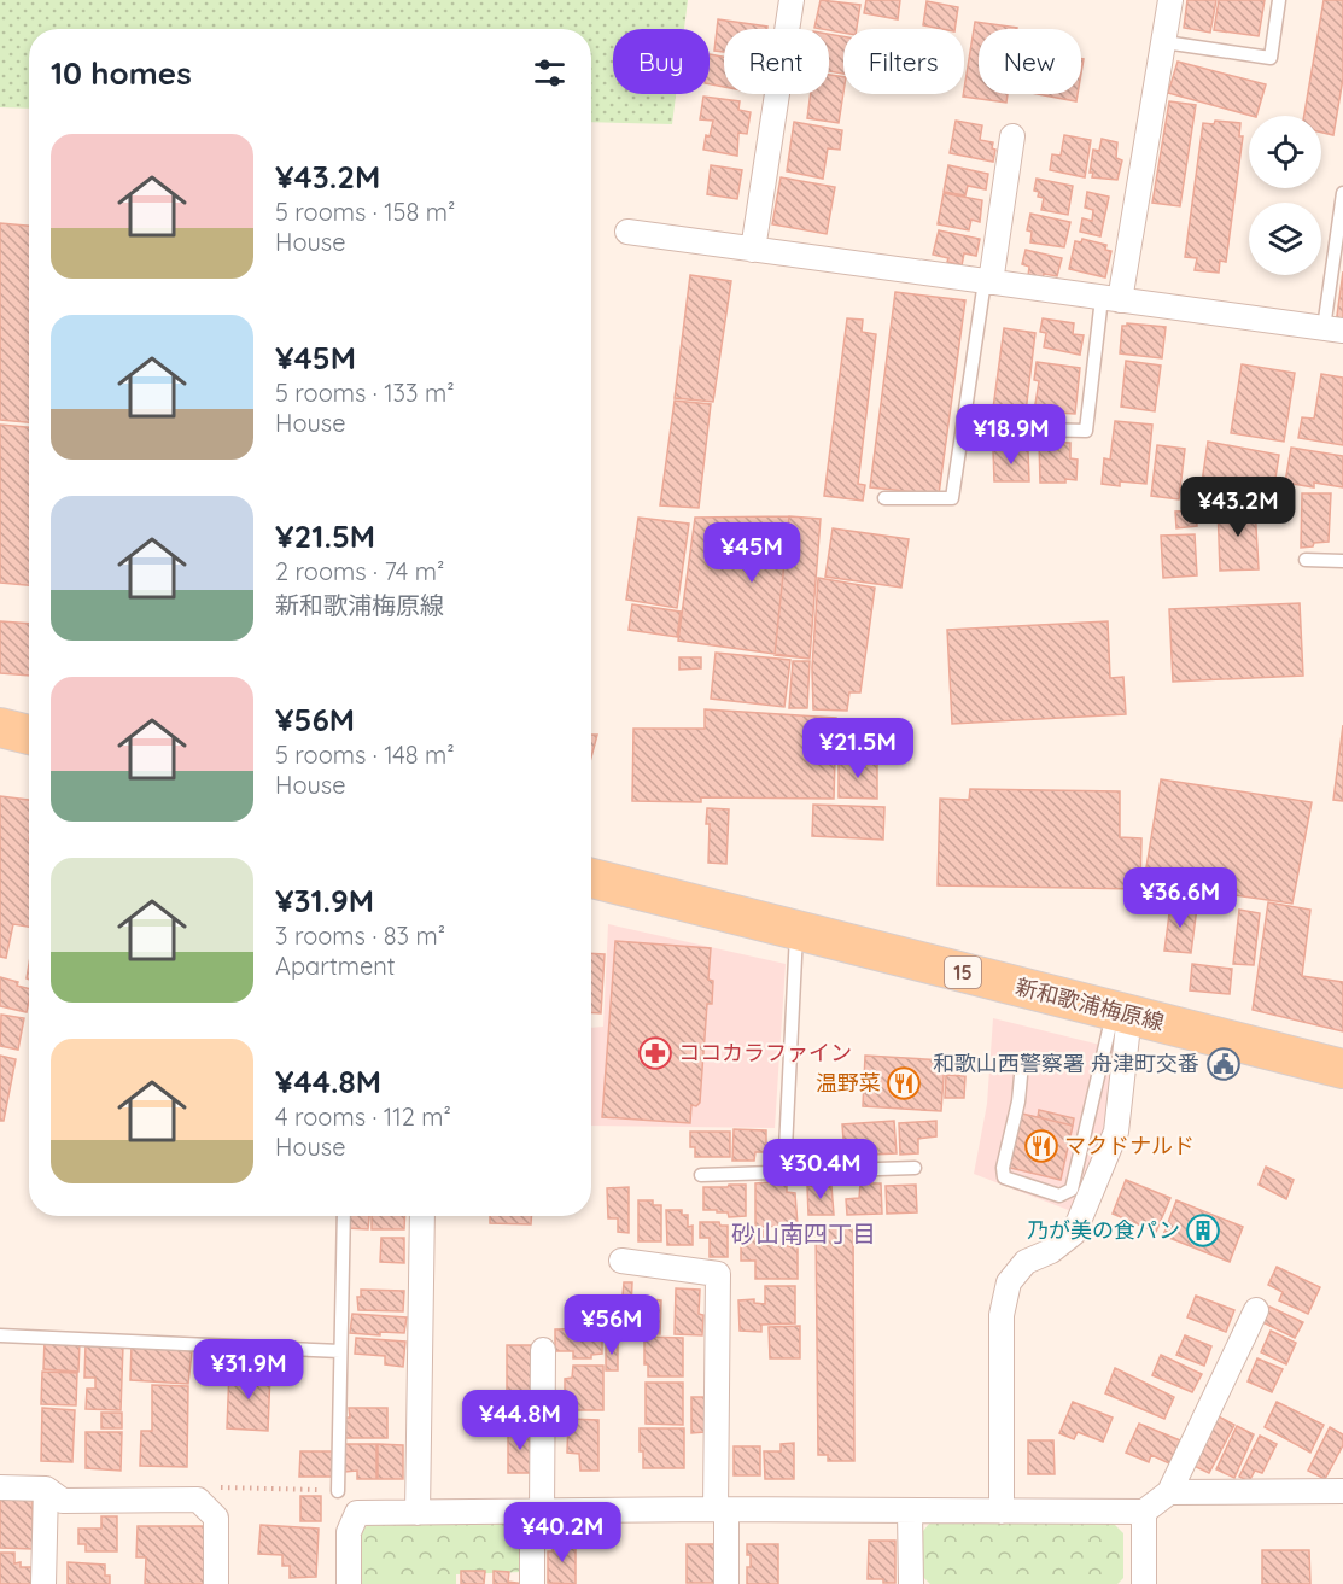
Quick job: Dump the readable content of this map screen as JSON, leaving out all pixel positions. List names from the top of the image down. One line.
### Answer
{"streets":{"main road":["15","新和歌浦梅原線"]},"districts":["砂山南四丁目"],"places":{"pharmacy":["ココカラファイン"],"public building":["和歌山西警察署 舟津町交番"],"restaurant":["温野菜","マクドナルド"],"building":["乃が美の食パン"]},"page":{"chip":["Buy","Rent","Filters","New"],"heading":"10 homes","list":[{"name":"¥43.2M","note":"5 rooms · 158 m² · House"},{"name":"¥45M","note":"5 rooms · 133 m² · House"},{"name":"¥21.5M","note":"2 rooms · 74 m² · 新和歌浦梅原線"},{"name":"¥56M","note":"5 rooms · 148 m² · House"},{"name":"¥31.9M","note":"3 rooms · 83 m² · Apartment"},{"name":"¥44.8M","note":"4 rooms · 112 m² · House"}],"price":["¥18.9M","¥43.2M","¥45M","¥21.5M","¥36.6M","¥30.4M","¥56M","¥31.9M","¥44.8M","¥40.2M"]}}
